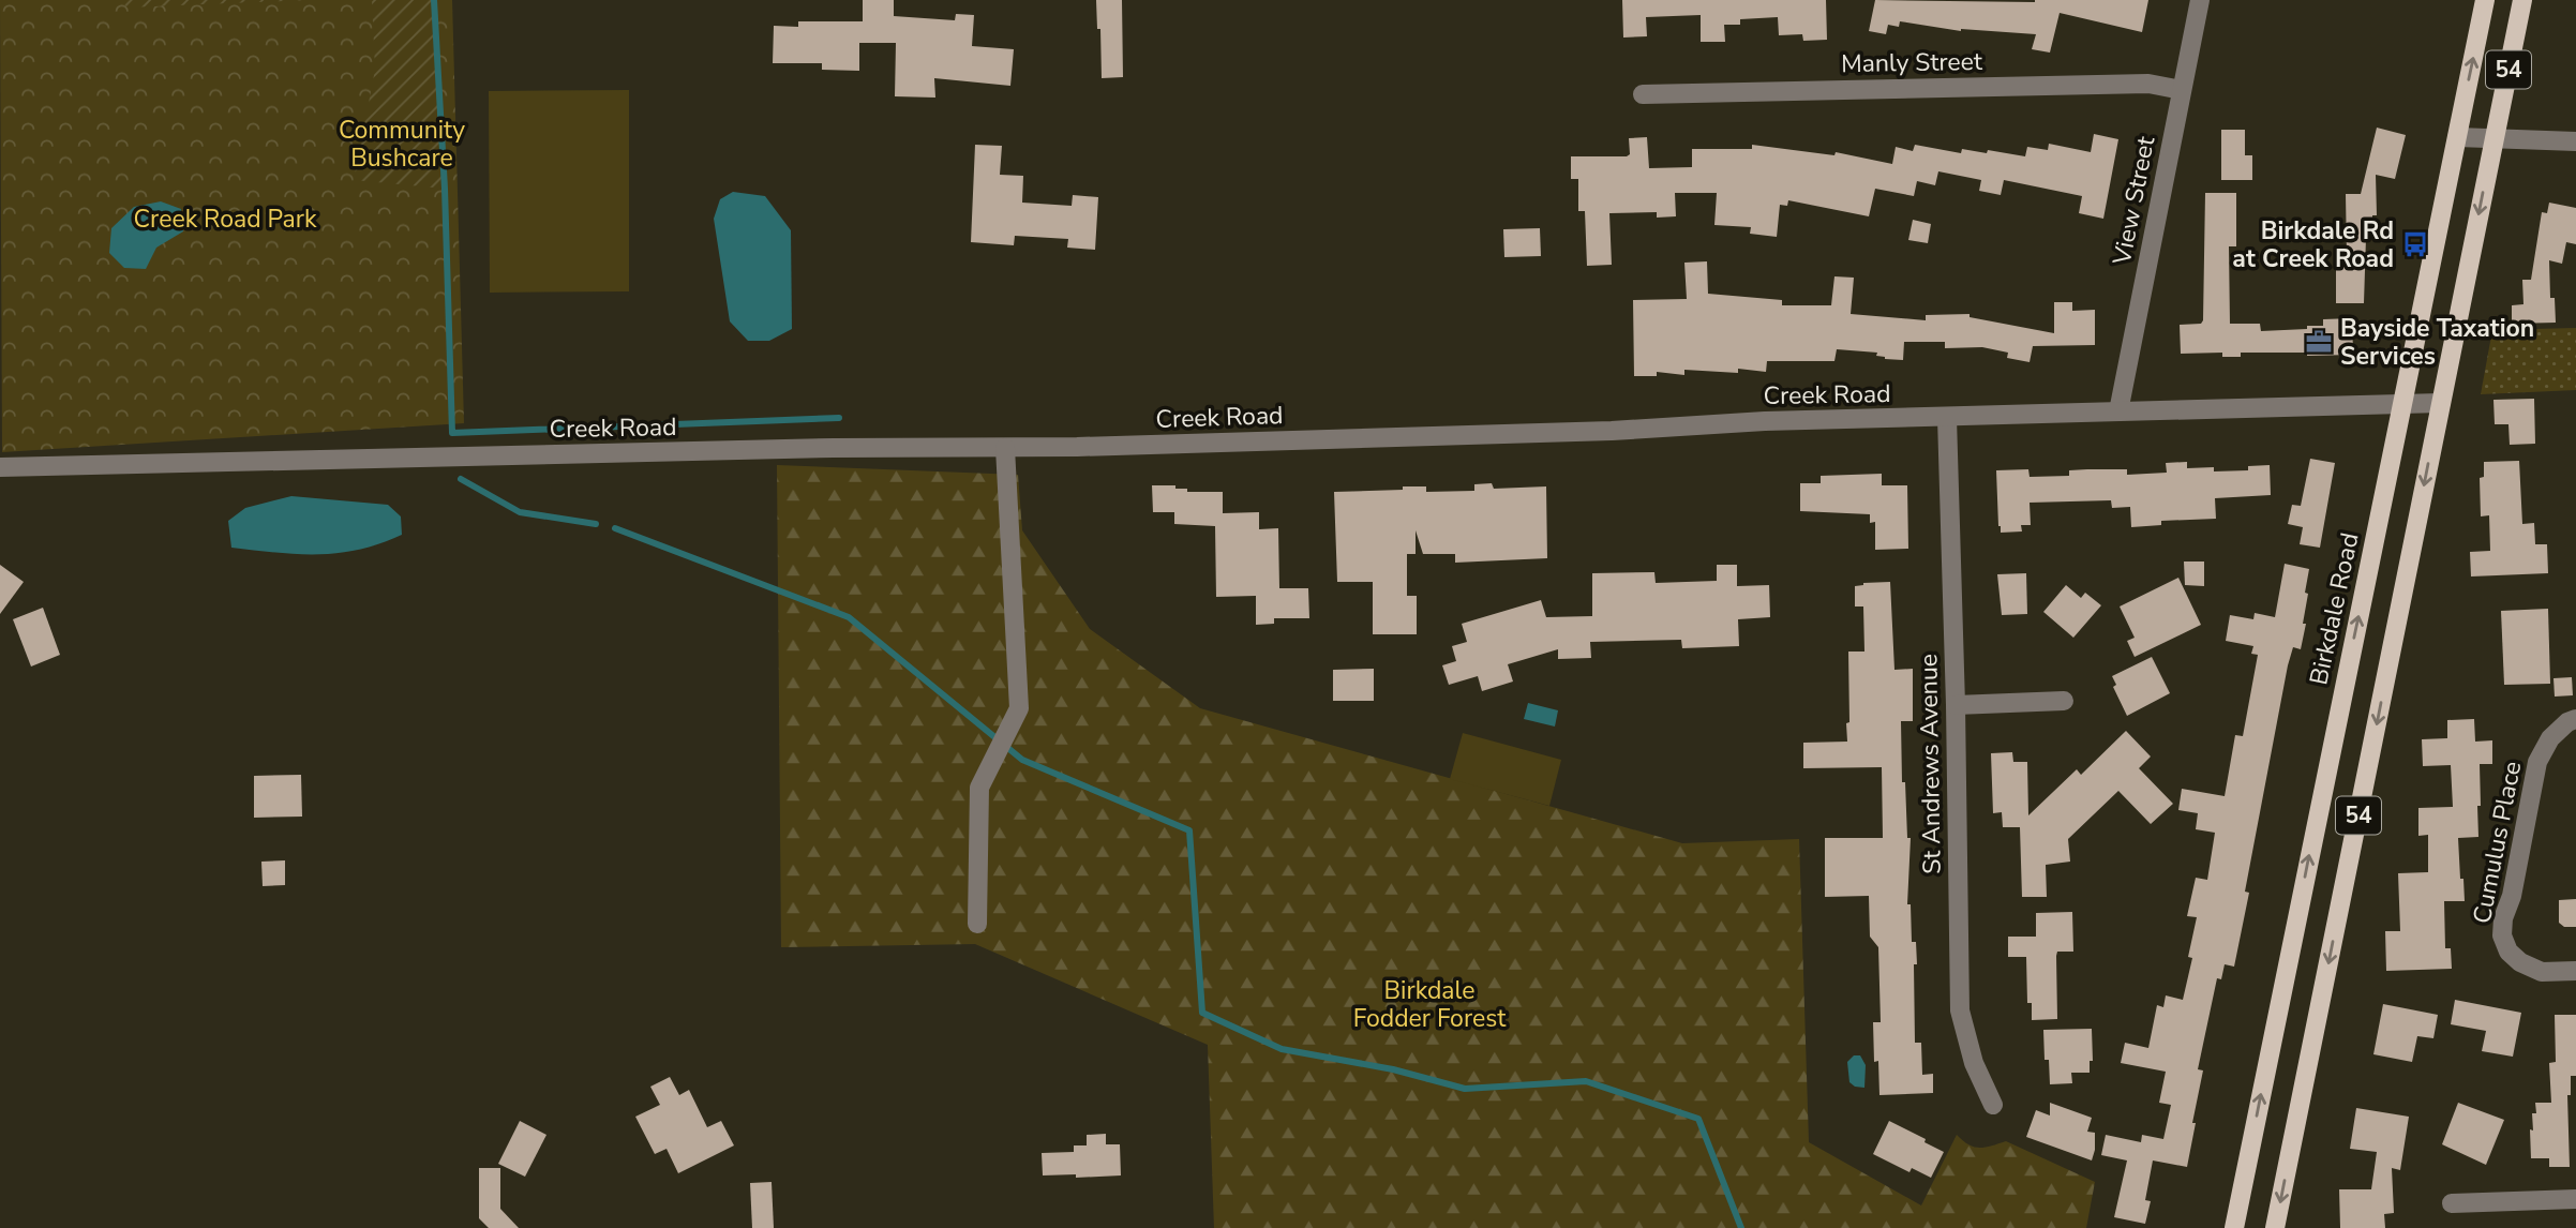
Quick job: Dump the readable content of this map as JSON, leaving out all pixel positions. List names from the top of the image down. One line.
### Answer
{"streets":{"main road":["54","Birkdale Road"],"street":["Manly Street","View Street","Creek Road","St Andrews Avenue","Cumulus Place"]},"crossings":[["Manly Street","View Street"],["54","Creek Road"],["View Street","Creek Road"],["Creek Road","Birkdale Road"],["Creek Road","St Andrews Avenue"]],"parks":["Community Bushcare","Creek Road Park","Birkdale Fodder Forest"],"places":{"bus stop":["Birkdale Rd at Creek Road"],"office":["Bayside Taxation Services"]}}
